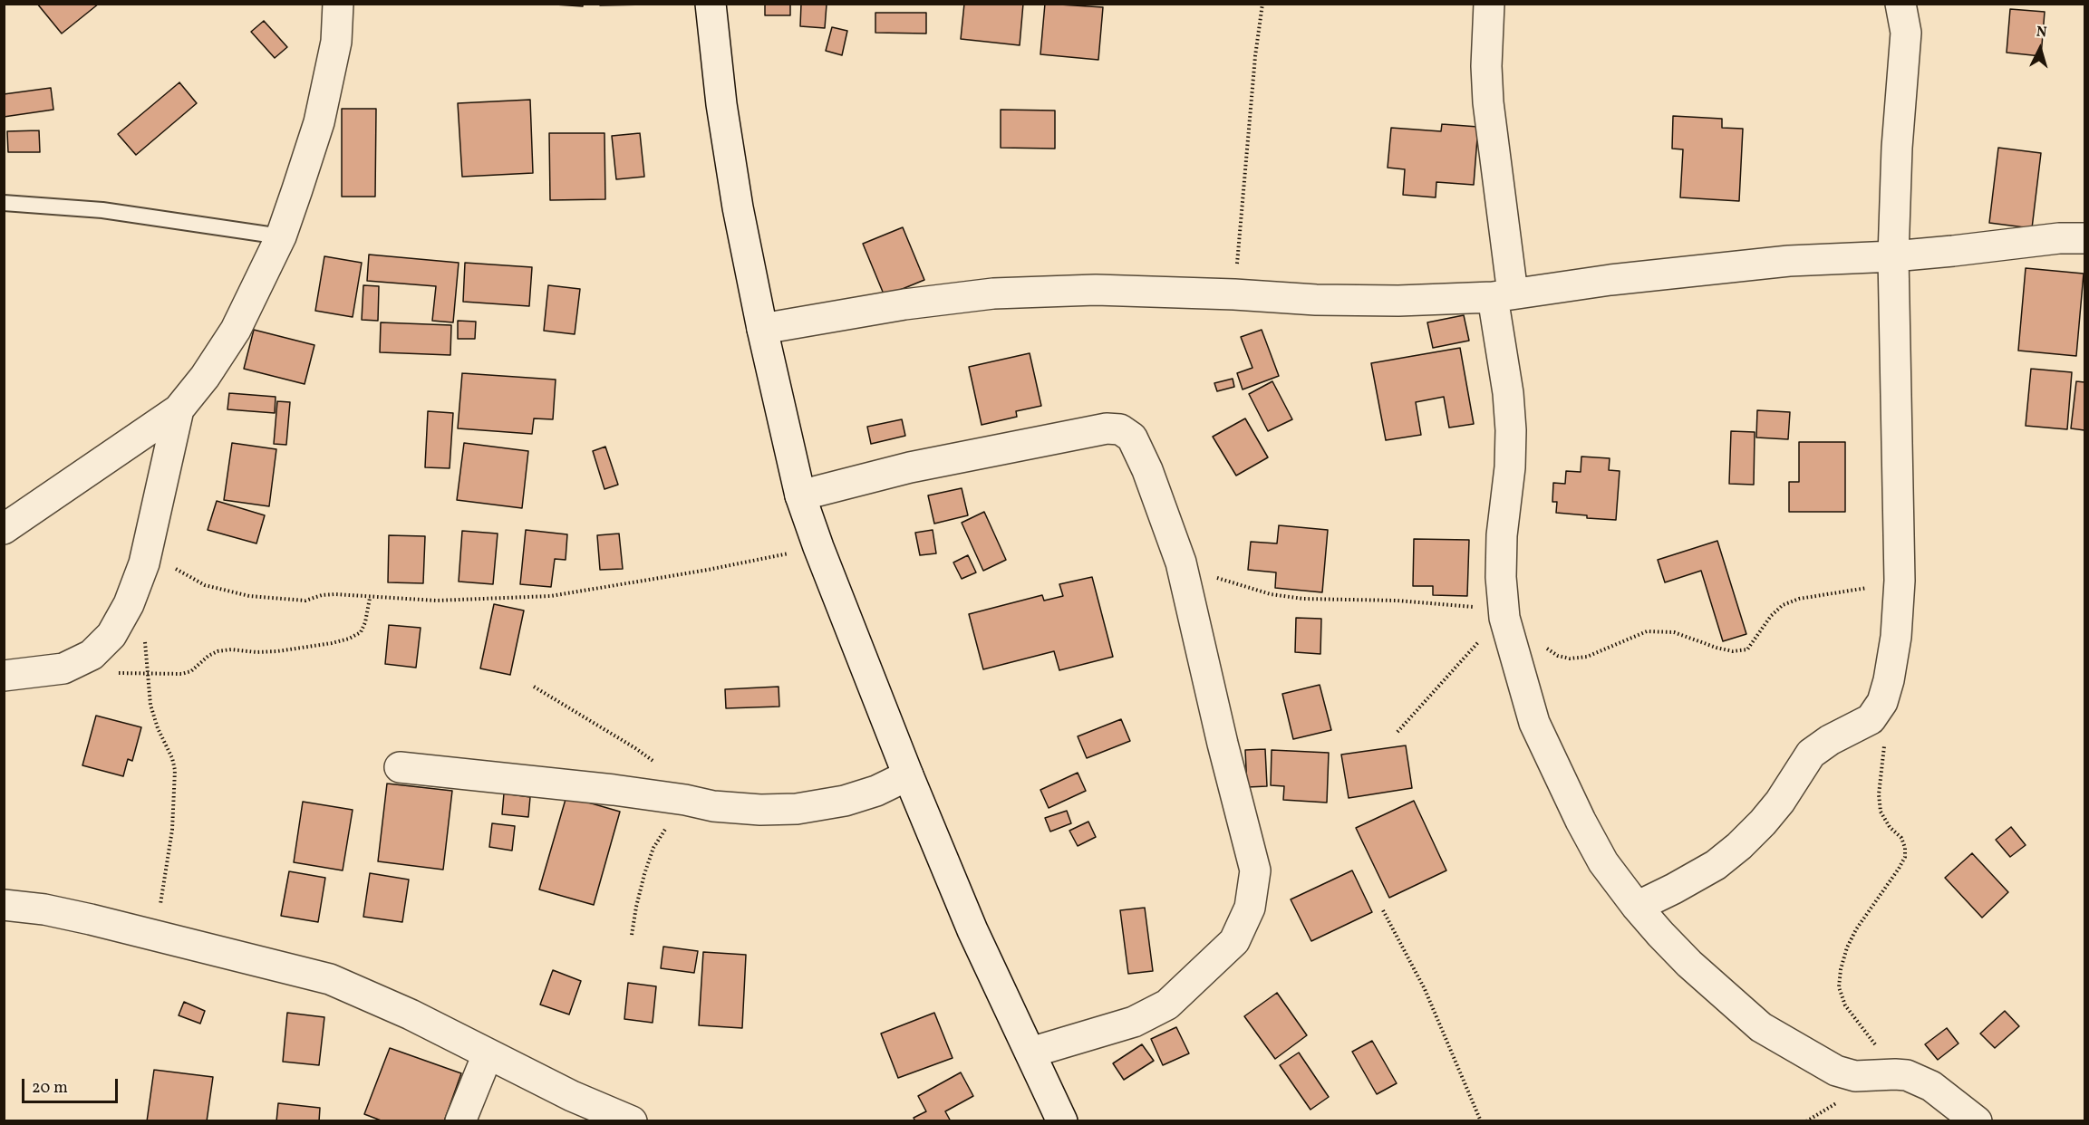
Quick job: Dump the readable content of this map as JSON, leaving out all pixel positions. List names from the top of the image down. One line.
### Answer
{"scale_bar":"20 m","north":"top"}
